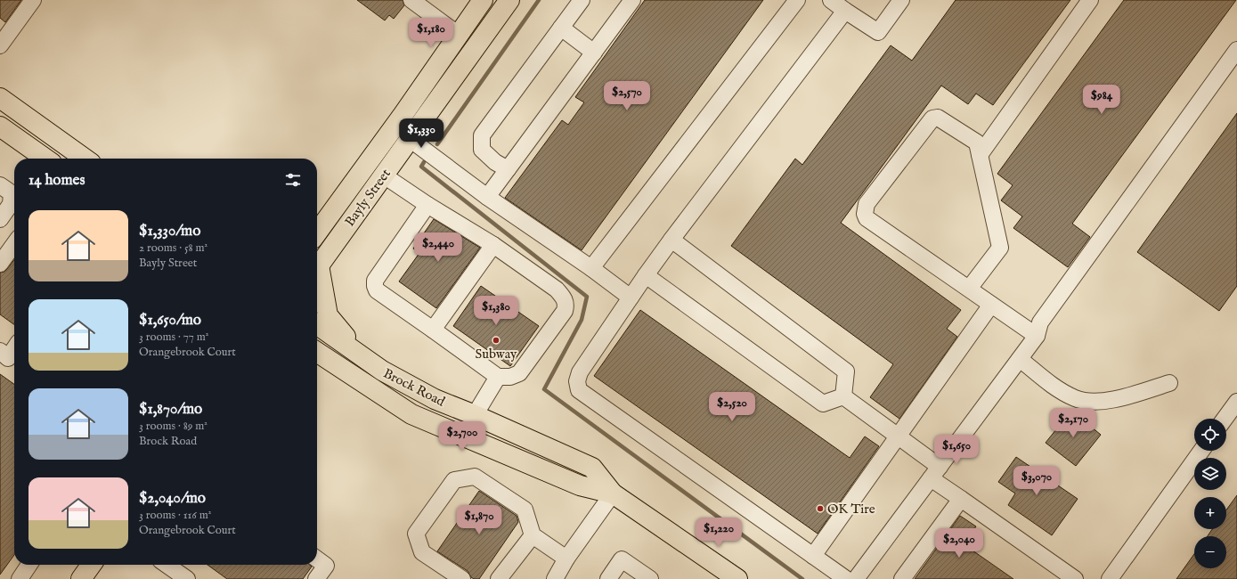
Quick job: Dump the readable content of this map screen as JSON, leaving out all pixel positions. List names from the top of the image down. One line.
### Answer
{"streets":{"main road":["Bayly Street","Brock Road"]},"places":["Subway","OK Tire"],"page":{"price":["$1,180","$2,570","$984","$1,330","$2,440","$1,380","$2,520","$2,170","$2,700","$1,650","$3,070","$1,870","$1,220","$2,040"],"heading":"14 homes","list":[{"name":"$1,330/mo","note":"2 rooms · 58 m² · Bayly Street"},{"name":"$1,650/mo","note":"3 rooms · 77 m² · Orangebrook Court"},{"name":"$1,870/mo","note":"3 rooms · 89 m² · Brock Road"},{"name":"$2,040/mo","note":"3 rooms · 116 m² · Orangebrook Court"}],"map_buttons":["+","−"]}}
